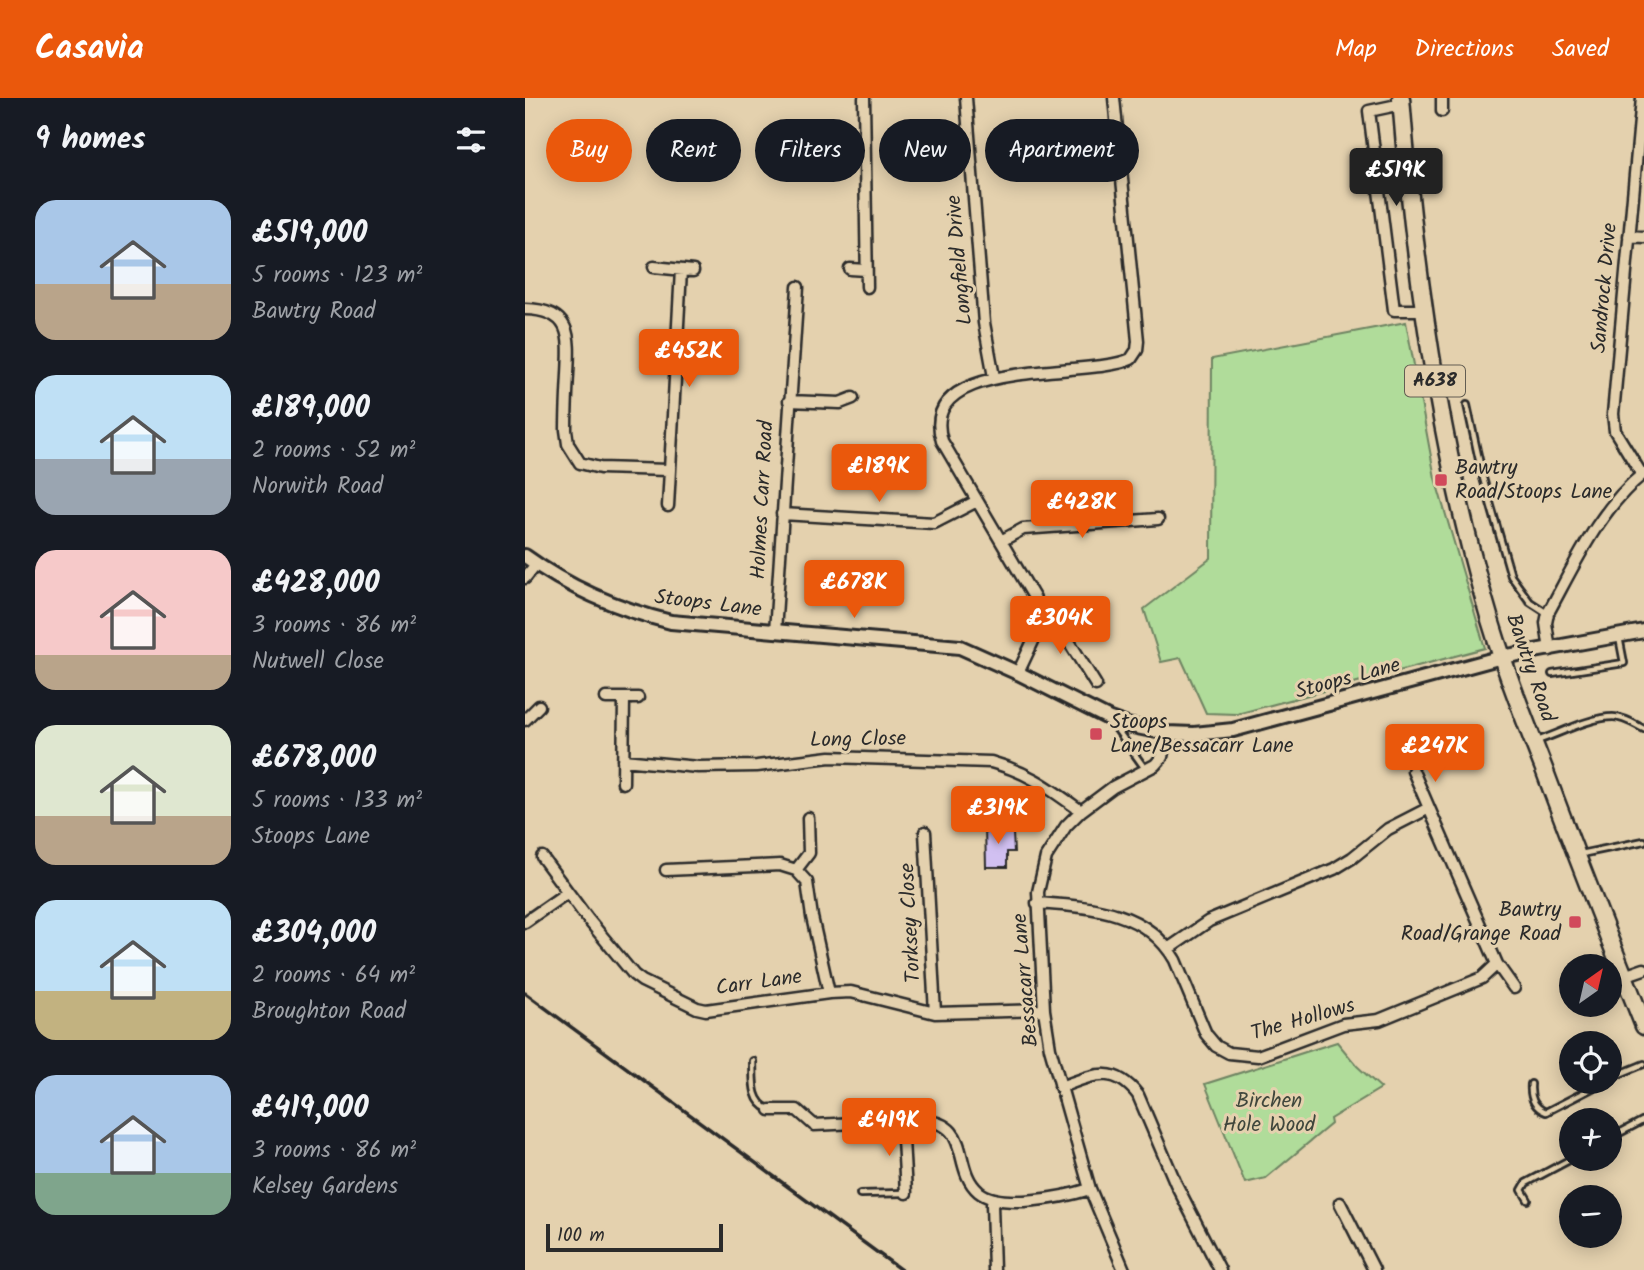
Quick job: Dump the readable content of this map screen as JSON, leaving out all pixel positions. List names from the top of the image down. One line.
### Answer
{"streets":{"highway":["A638","Bawtry Road"],"street":["Longfield Drive","Sandrock Drive","Holmes Carr Road","Stoops Lane","Long Close","Torksey Close","Bessacarr Lane","Carr Lane","The Hollows"]},"crossings":[["Holmes Carr Road","Stoops Lane"],["Stoops Lane","Bawtry Road"],["Long Close","Bessacarr Lane"],["Torksey Close","Carr Lane"],["Bessacarr Lane","Carr Lane"],["Bessacarr Lane","The Hollows"]],"parks":["Birchen Hole Wood"],"places":{"transit":["Bawtry Road/Stoops Lane","Stoops Lane/Bessacarr Lane","Bawtry Road/Grange Road"]},"scale_bar":"100 m","north":"top right","page":{"header":"Casavia","nav":["Map","Directions","Saved"],"heading":"9 homes","chip":["Buy","Rent","Filters","New","Apartment"],"price":["£519K","£452K","£189K","£428K","£678K","£304K","£247K","£319K","£419K"],"list":[{"name":"£519,000","note":"5 rooms · 123 m² · Bawtry Road"},{"name":"£189,000","note":"2 rooms · 52 m² · Norwith Road"},{"name":"£428,000","note":"3 rooms · 86 m² · Nutwell Close"},{"name":"£678,000","note":"5 rooms · 133 m² · Stoops Lane"},{"name":"£304,000","note":"2 rooms · 64 m² · Broughton Road"},{"name":"£419,000","note":"3 rooms · 86 m² · Kelsey Gardens"}],"map_buttons":["+","−"],"scale":"100 m"}}
